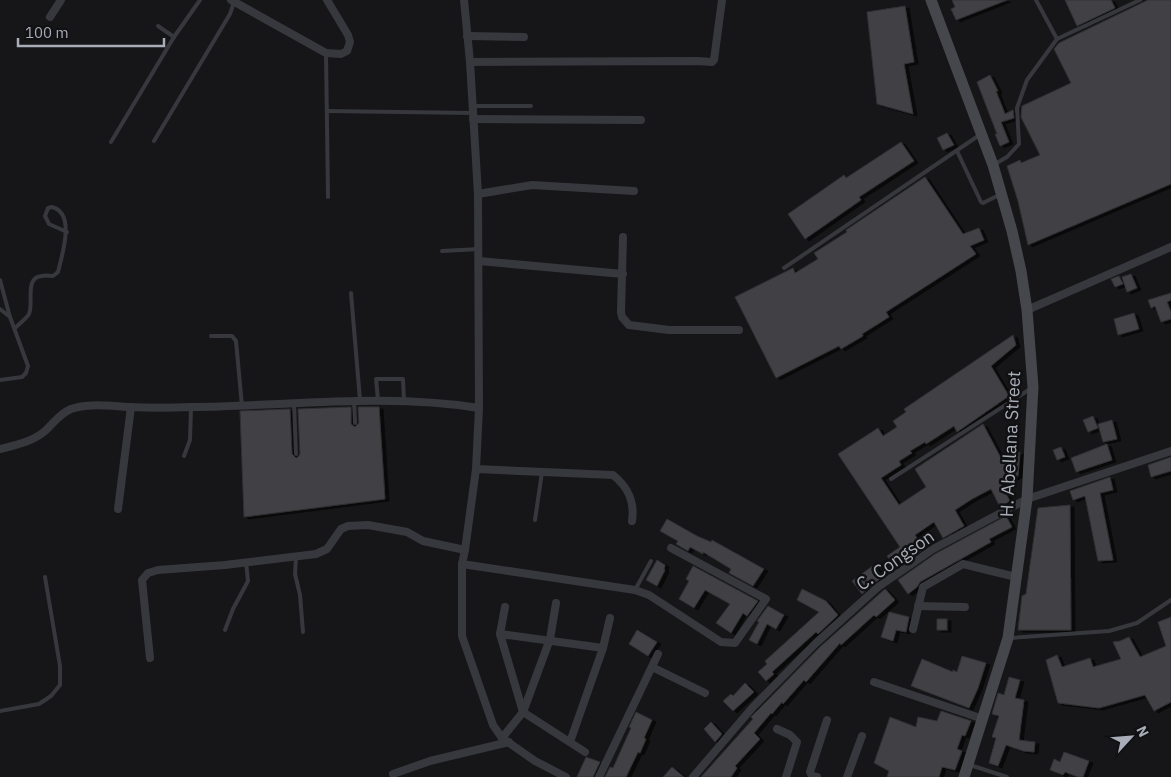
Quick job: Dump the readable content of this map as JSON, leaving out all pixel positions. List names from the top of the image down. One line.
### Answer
{"streets":{"main road":["H. Abellana Street"],"street":["C. Congson"]},"crossings":[["H. Abellana Street","C. Congson"]],"scale_bar":"100 m","north":"top right"}
